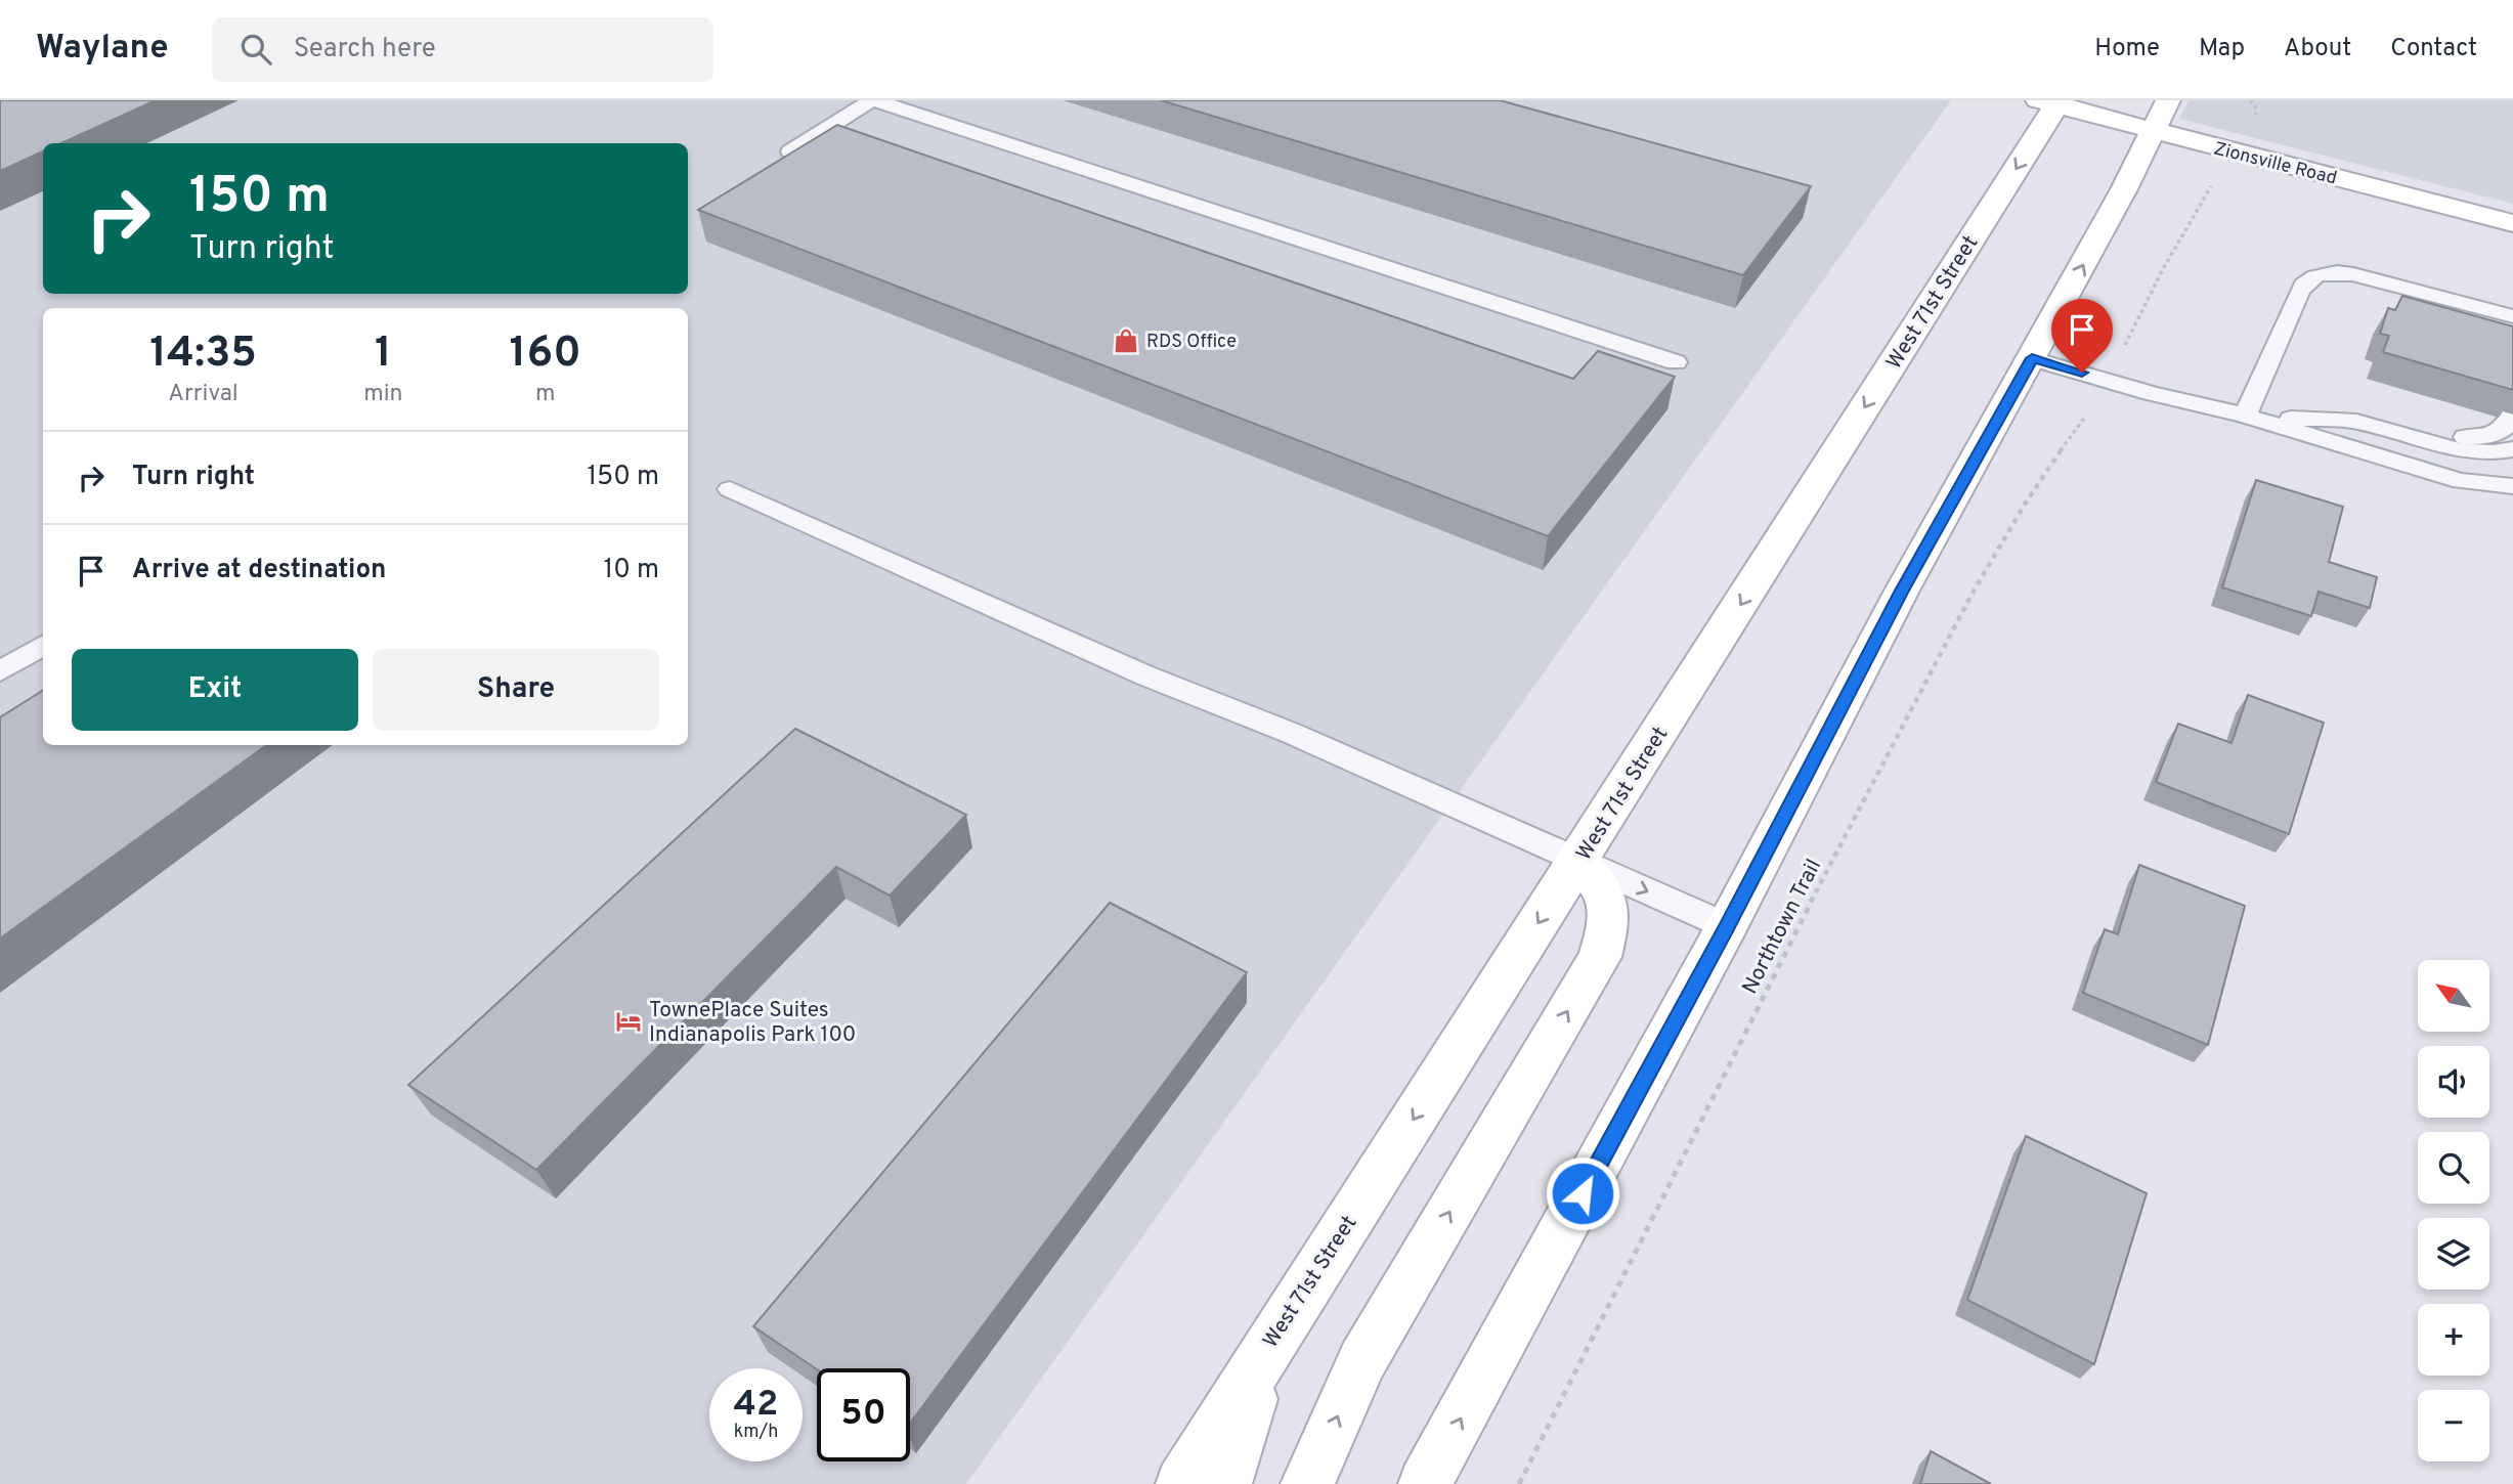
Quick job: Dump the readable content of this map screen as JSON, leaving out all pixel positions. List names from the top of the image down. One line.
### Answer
{"streets":{"main road":["Zionsville Road","West 71st Street"],"path":["Northtown Trail"]},"crossings":[["Zionsville Road","West 71st Street"]],"places":{"shop":["RDS Office"],"hotel":["TownePlace Suites Indianapolis Park 100"]},"north":"top left","page":{"header":"Waylane","search":"Search here","nav":["Home","Map","About","Contact"],"turn":["150 m","Turn right"],"eta":["14:35","Arrival","1","min","160","m"],"list":[{"name":"Turn right","value":"150 m"},{"name":"Arrive at destination","value":"10 m"}],"buttons":["Exit","Share"],"map_buttons":["+","−"],"speed":"42 km/h","limit":"50"}}
